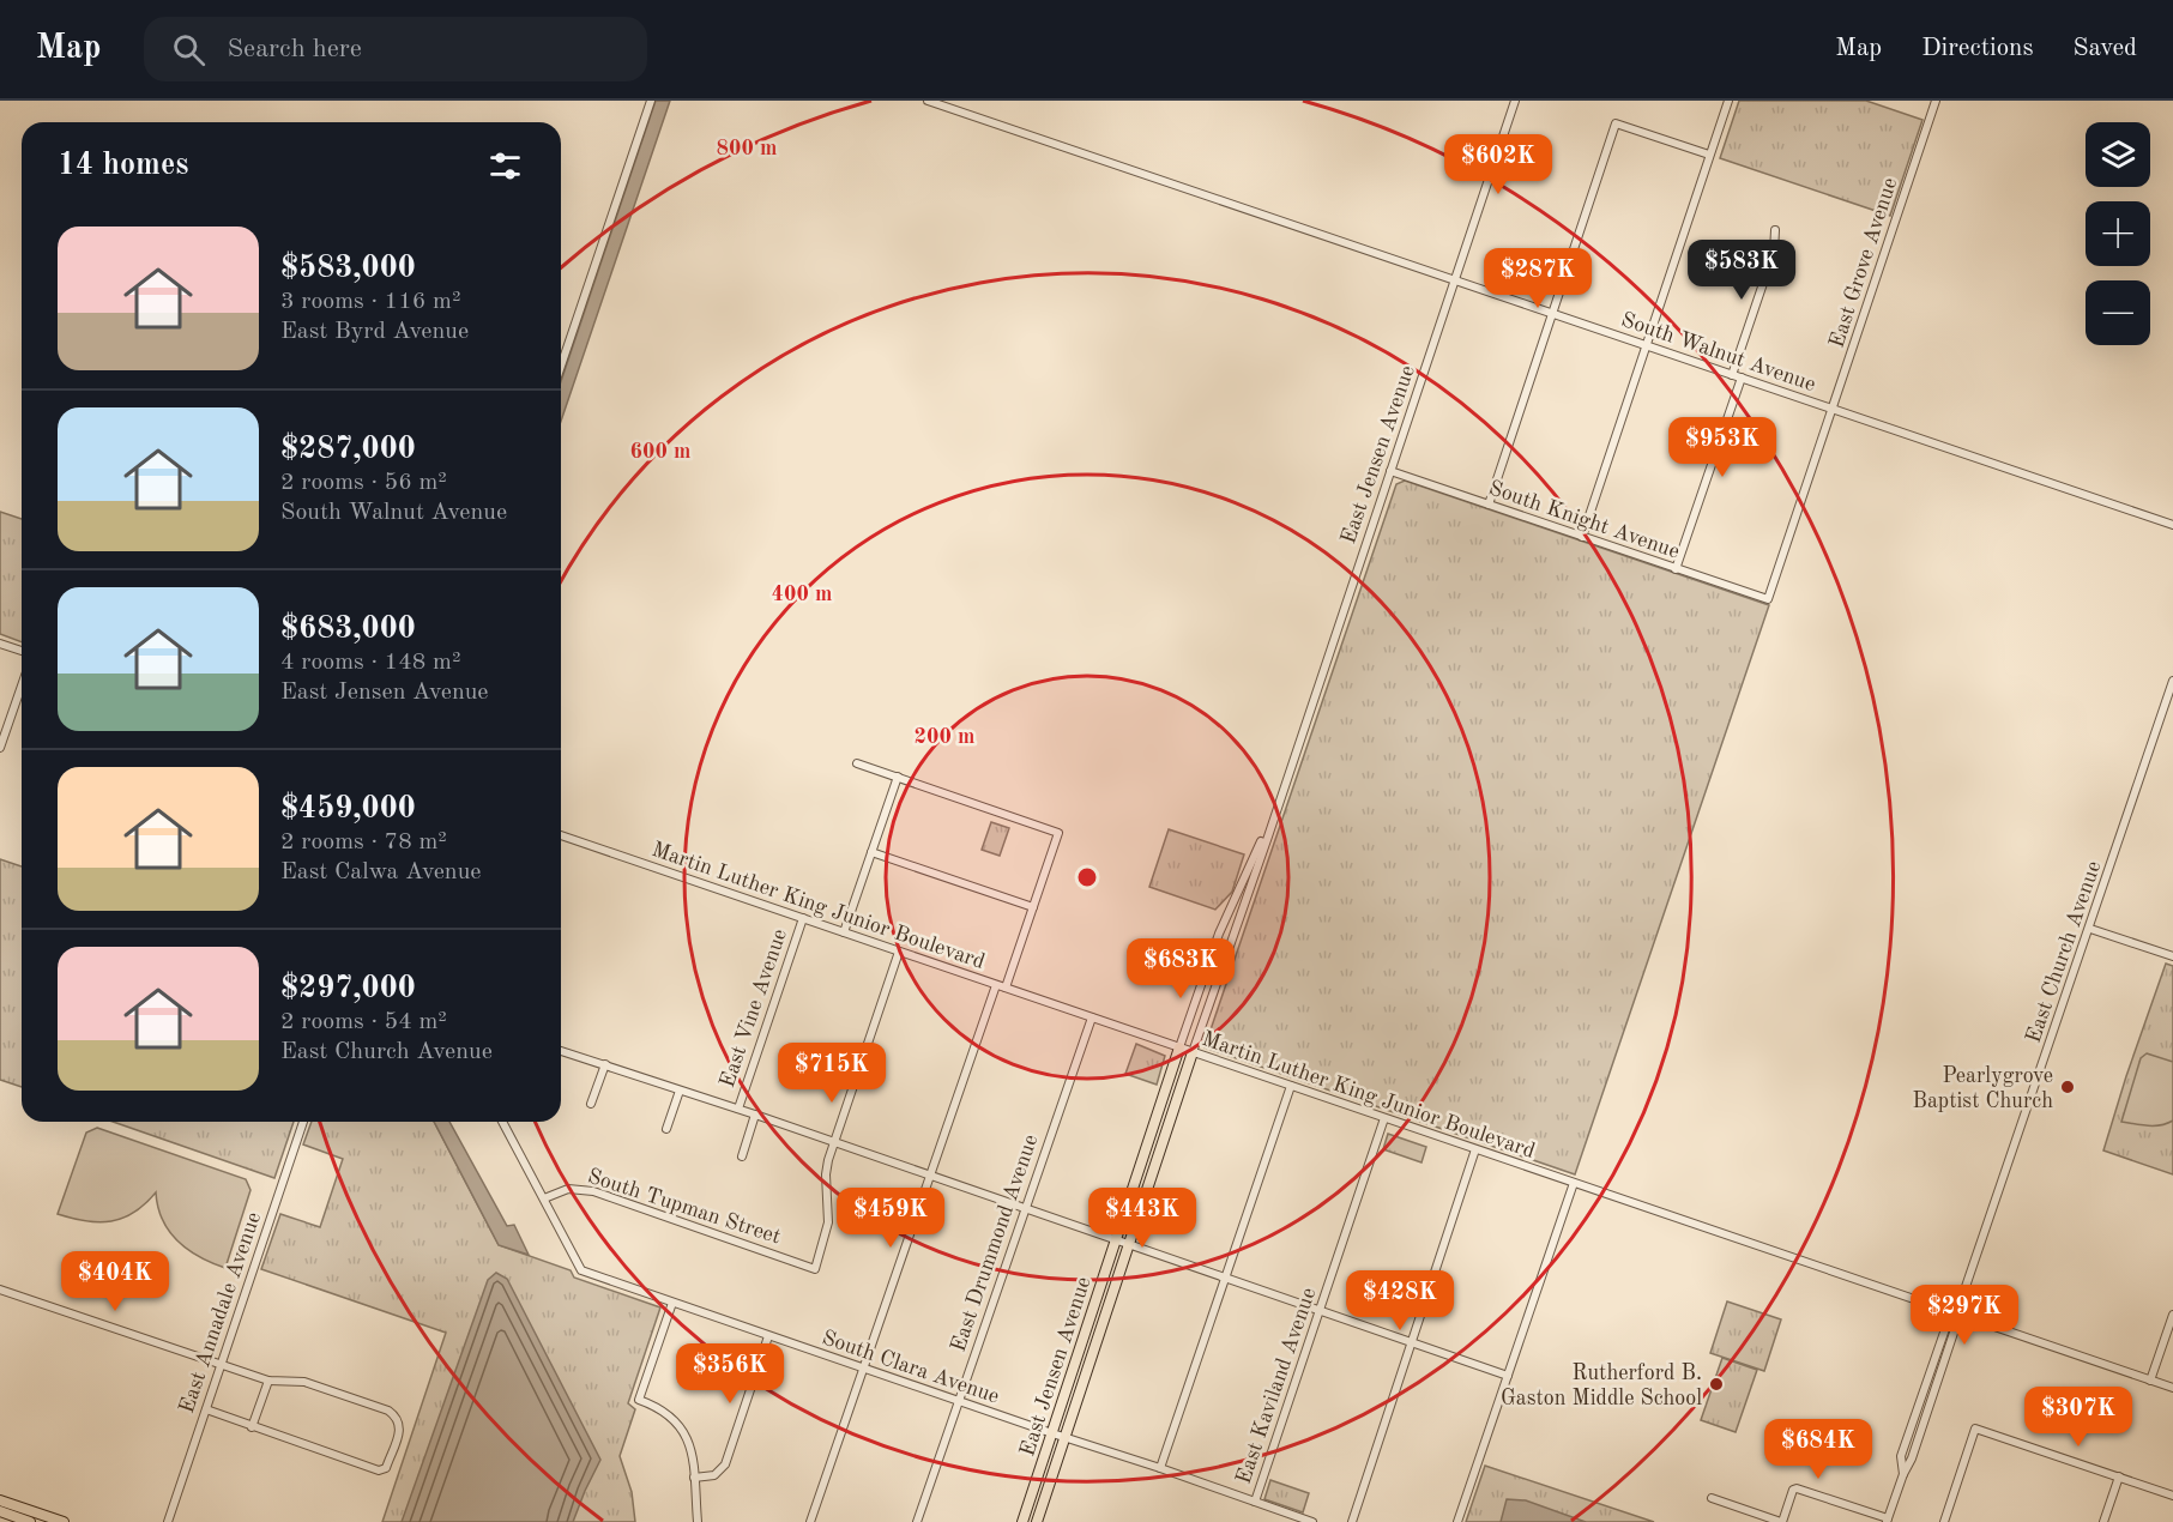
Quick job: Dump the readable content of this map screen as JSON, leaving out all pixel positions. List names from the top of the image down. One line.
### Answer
{"streets":{"main road":["East Jensen Avenue"],"street":["East Grove Avenue","South Walnut Avenue","South Knight Avenue","Martin Luther King Junior Boulevard","East Church Avenue","East Vine Avenue","South Tupman Street","East Drummond Avenue","East Annadale Avenue","South Clara Avenue","East Kaviland Avenue"]},"crossings":[["East Grove Avenue","South Walnut Avenue"],["East Grove Avenue","South Knight Avenue"],["South Walnut Avenue","East Jensen Avenue"],["East Jensen Avenue","South Knight Avenue"],["East Jensen Avenue","Martin Luther King Junior Boulevard"],["East Jensen Avenue","South Clara Avenue"],["Martin Luther King Junior Boulevard","East Church Avenue"],["Martin Luther King Junior Boulevard","East Vine Avenue"],["Martin Luther King Junior Boulevard","East Drummond Avenue"],["Martin Luther King Junior Boulevard","East Kaviland Avenue"],["South Tupman Street","South Clara Avenue"],["East Drummond Avenue","South Clara Avenue"],["South Clara Avenue","East Kaviland Avenue"]],"places":["Pearlygrove Baptist Church","Rutherford B. Gaston Middle School"],"page":{"header":"Map","search":"Search here","nav":["Map","Directions","Saved"],"map_buttons":["+","−"],"heading":"14 homes","price":["$602K","$583K","$287K","$953K","$683K","$715K","$459K","$443K","$404K","$428K","$297K","$356K","$307K","$684K"],"list":[{"name":"$583,000","note":"3 rooms · 116 m² · East Byrd Avenue"},{"name":"$287,000","note":"2 rooms · 56 m² · South Walnut Avenue"},{"name":"$683,000","note":"4 rooms · 148 m² · East Jensen Avenue"},{"name":"$459,000","note":"2 rooms · 78 m² · East Calwa Avenue"},{"name":"$297,000","note":"2 rooms · 54 m² · East Church Avenue"}]},"rings":["800 m","600 m","400 m","200 m"]}
